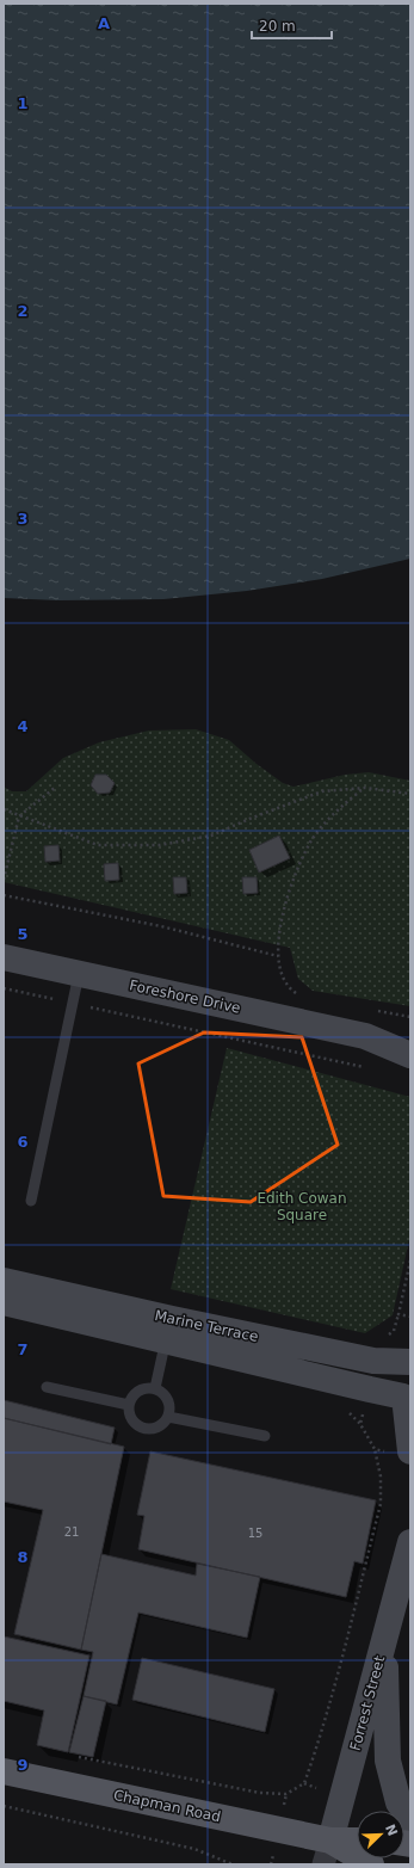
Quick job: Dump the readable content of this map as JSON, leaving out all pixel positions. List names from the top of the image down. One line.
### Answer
{"streets":{"main road":["Chapman Road"],"street":["Foreshore Drive","Marine Terrace","Forrest Street"]},"crossings":[["Forrest Street","Chapman Road"]],"parks":["Edith Cowan Square"],"house_numbers":["21","15"],"scale_bar":"20 m","north":"top right","grid":{"columns":["A"],"rows":["1","2","3","4","5","6","7","8","9"]}}
